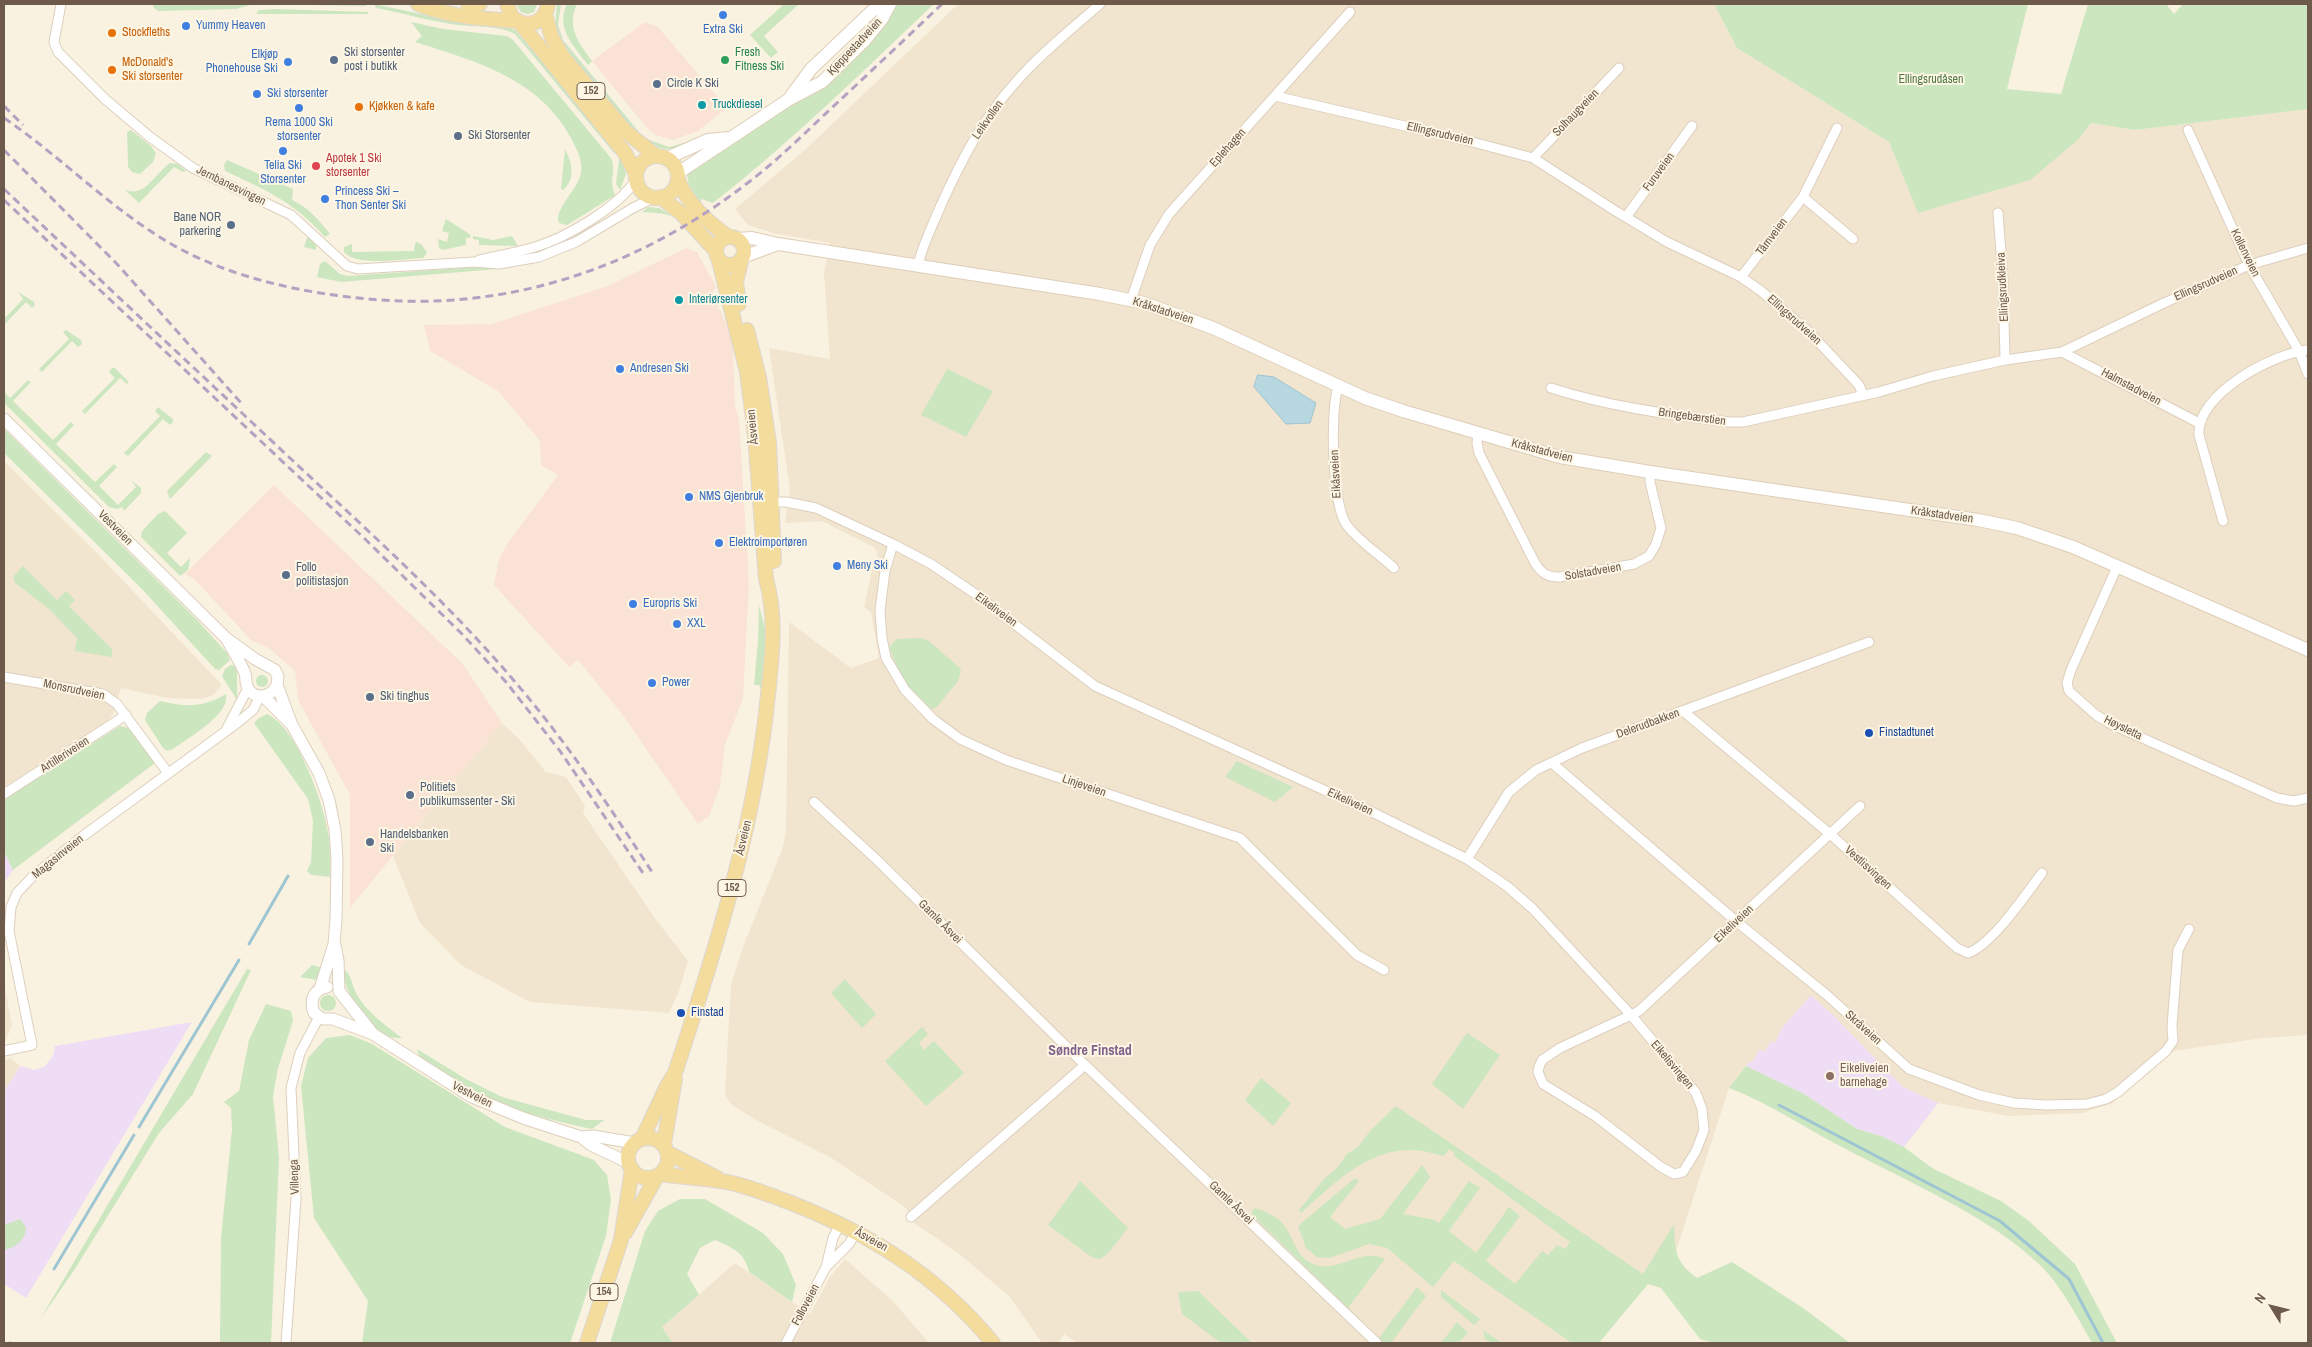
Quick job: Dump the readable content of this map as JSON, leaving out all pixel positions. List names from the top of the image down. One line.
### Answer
{"streets":{"main road":["Kjeppestadveien","152","Kråkstadveien","Åsveien","154"],"street":["Solhaugveien","Leikvollen","Ellingsrudveien","Eplehagen","Furuveien","Jernbanesvingen","Tårnveien","Kollenveien","Ellingsrudkleiva","Halmstadveien","Bringebærstien","Eikåsveien","Vestveien","Solstadveien","Eikeliveien","Monsrudveien","Delerudbakken","Høysletta","Artilleriveien","Linjeveien","Magasinveien","Vestlisvingen","Gamle Åsvei","Skråveien","Eikelisvingen","Villenga","Folloveien"]},"crossings":[["Kjeppestadveien","152"],["Kjeppestadveien","Jernbanesvingen"],["152","Jernbanesvingen"],["152","Kråkstadveien"],["152","Åsveien"],["Solhaugveien","Ellingsrudveien"],["Leikvollen","Kråkstadveien"],["Ellingsrudveien","Eplehagen"],["Ellingsrudveien","Furuveien"],["Ellingsrudveien","Tårnveien"],["Ellingsrudveien","Kollenveien"],["Ellingsrudveien","Ellingsrudkleiva"],["Ellingsrudveien","Halmstadveien"],["Ellingsrudveien","Bringebærstien"],["Eplehagen","Kråkstadveien"],["Kråkstadveien","Åsveien"],["Kråkstadveien","Eikåsveien"],["Kråkstadveien","Solstadveien"],["Kråkstadveien","Høysletta"],["Åsveien","Vestveien"],["Åsveien","Eikeliveien"],["Åsveien","154"],["Åsveien","Folloveien"],["Vestveien","Magasinveien"],["Vestveien","Villenga"],["Vestveien","154"],["Eikeliveien","Delerudbakken"],["Eikeliveien","Linjeveien"],["Eikeliveien","Vestlisvingen"],["Eikeliveien","Skråveien"],["Eikeliveien","Eikelisvingen"],["Monsrudveien","Artilleriveien"],["Monsrudveien","Magasinveien"],["Delerudbakken","Vestlisvingen"],["Delerudbakken","Skråveien"]],"districts":["Søndre Finstad"],"parks":["Ellingsrudåsen"],"places":["Extra Ski","Yummy Heaven","Stockfleths","Ski storsenter post i butikk","Fresh Fitness Ski","Elkjøp Phonehouse Ski","McDonald's Ski storsenter","Circle K Ski","Ski storsenter","Truckdiesel","Kjøkken & kafe","Rema 1000 Ski storsenter","Ski Storsenter","Telia Ski Storsenter","Apotek 1 Ski storsenter","Princess Ski – Thon Senter Ski","Bane NOR parkering","Interiørsenter","Andresen Ski","NMS Gjenbruk","Elektroimportøren","Meny Ski","Follo politistasjon","Europris Ski","XXL","Power","Ski tinghus","Finstadtunet","Politiets publikumssenter - Ski","Handelsbanken Ski","Finstad","Eikeliveien barnehage"],"north":"top left"}
